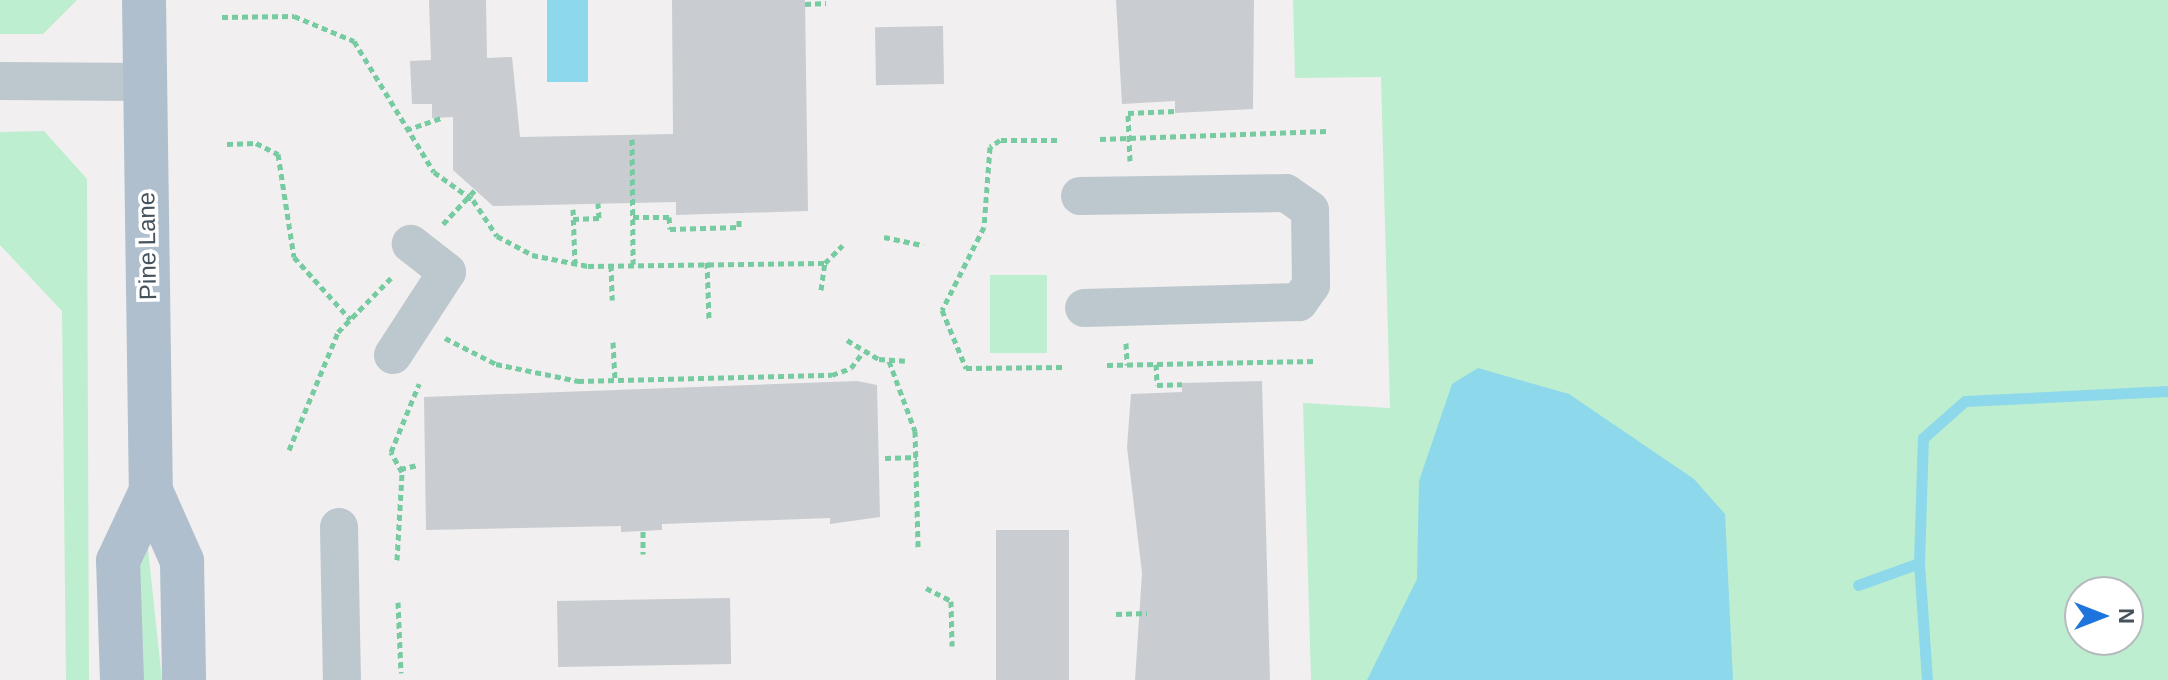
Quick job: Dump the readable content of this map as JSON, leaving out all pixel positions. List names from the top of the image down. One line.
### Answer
{"streets":{"main road":["Pine Lane"]},"north":"right"}
